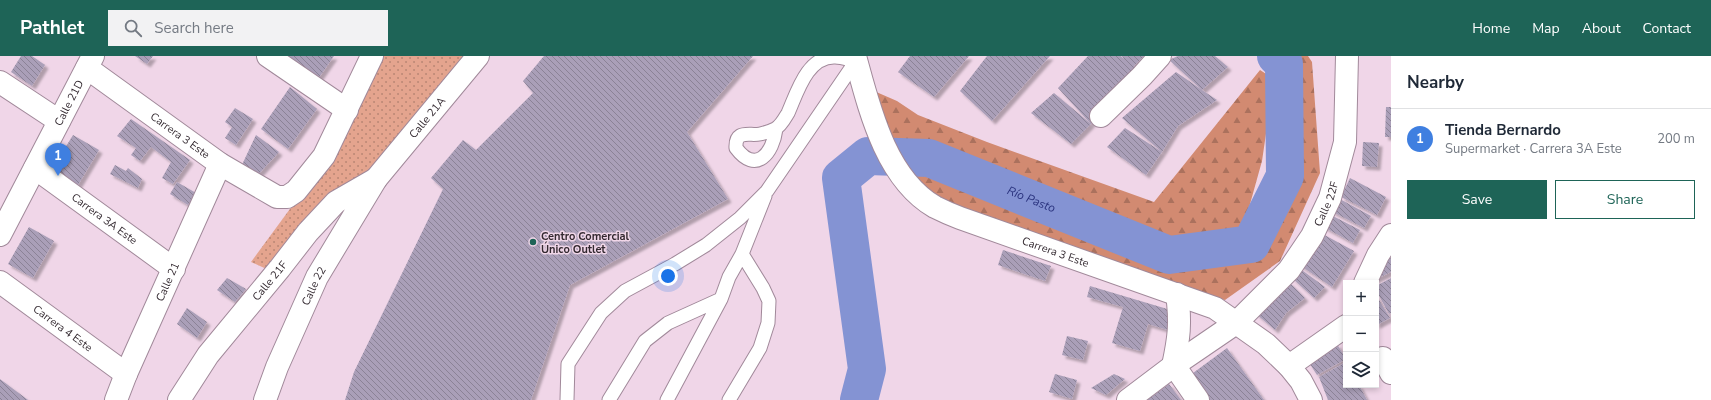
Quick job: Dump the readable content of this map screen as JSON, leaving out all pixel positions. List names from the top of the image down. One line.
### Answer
{"streets":{"street":["Calle 21D","Calle 21A","Carrera 3 Este","Calle 22F","Carrera 3A Este","Calle 21F","Calle 21","Calle 22","Carrera 4 Este"]},"crossings":[["Calle 21D","Carrera 3 Este"],["Calle 21D","Carrera 3A Este"],["Calle 21A","Calle 21F"],["Calle 21A","Calle 22"],["Carrera 3 Este","Calle 22F"],["Carrera 3 Este","Calle 21"],["Carrera 3A Este","Calle 21"],["Calle 21F","Calle 22"],["Calle 21","Carrera 4 Este"]],"water":["Río Pasto"],"places":["Centro Comercial Único Outlet"],"page":{"header":"Pathlet","search":"Search here","nav":["Home","Map","About","Contact"],"heading":"Nearby","list":[{"mark":"1","name":"Tienda Bernardo","note":"Supermarket · Carrera 3A Este","value":"200 m"}],"pins":"1","buttons":["Save","Share"],"map_buttons":["+","−"]}}
